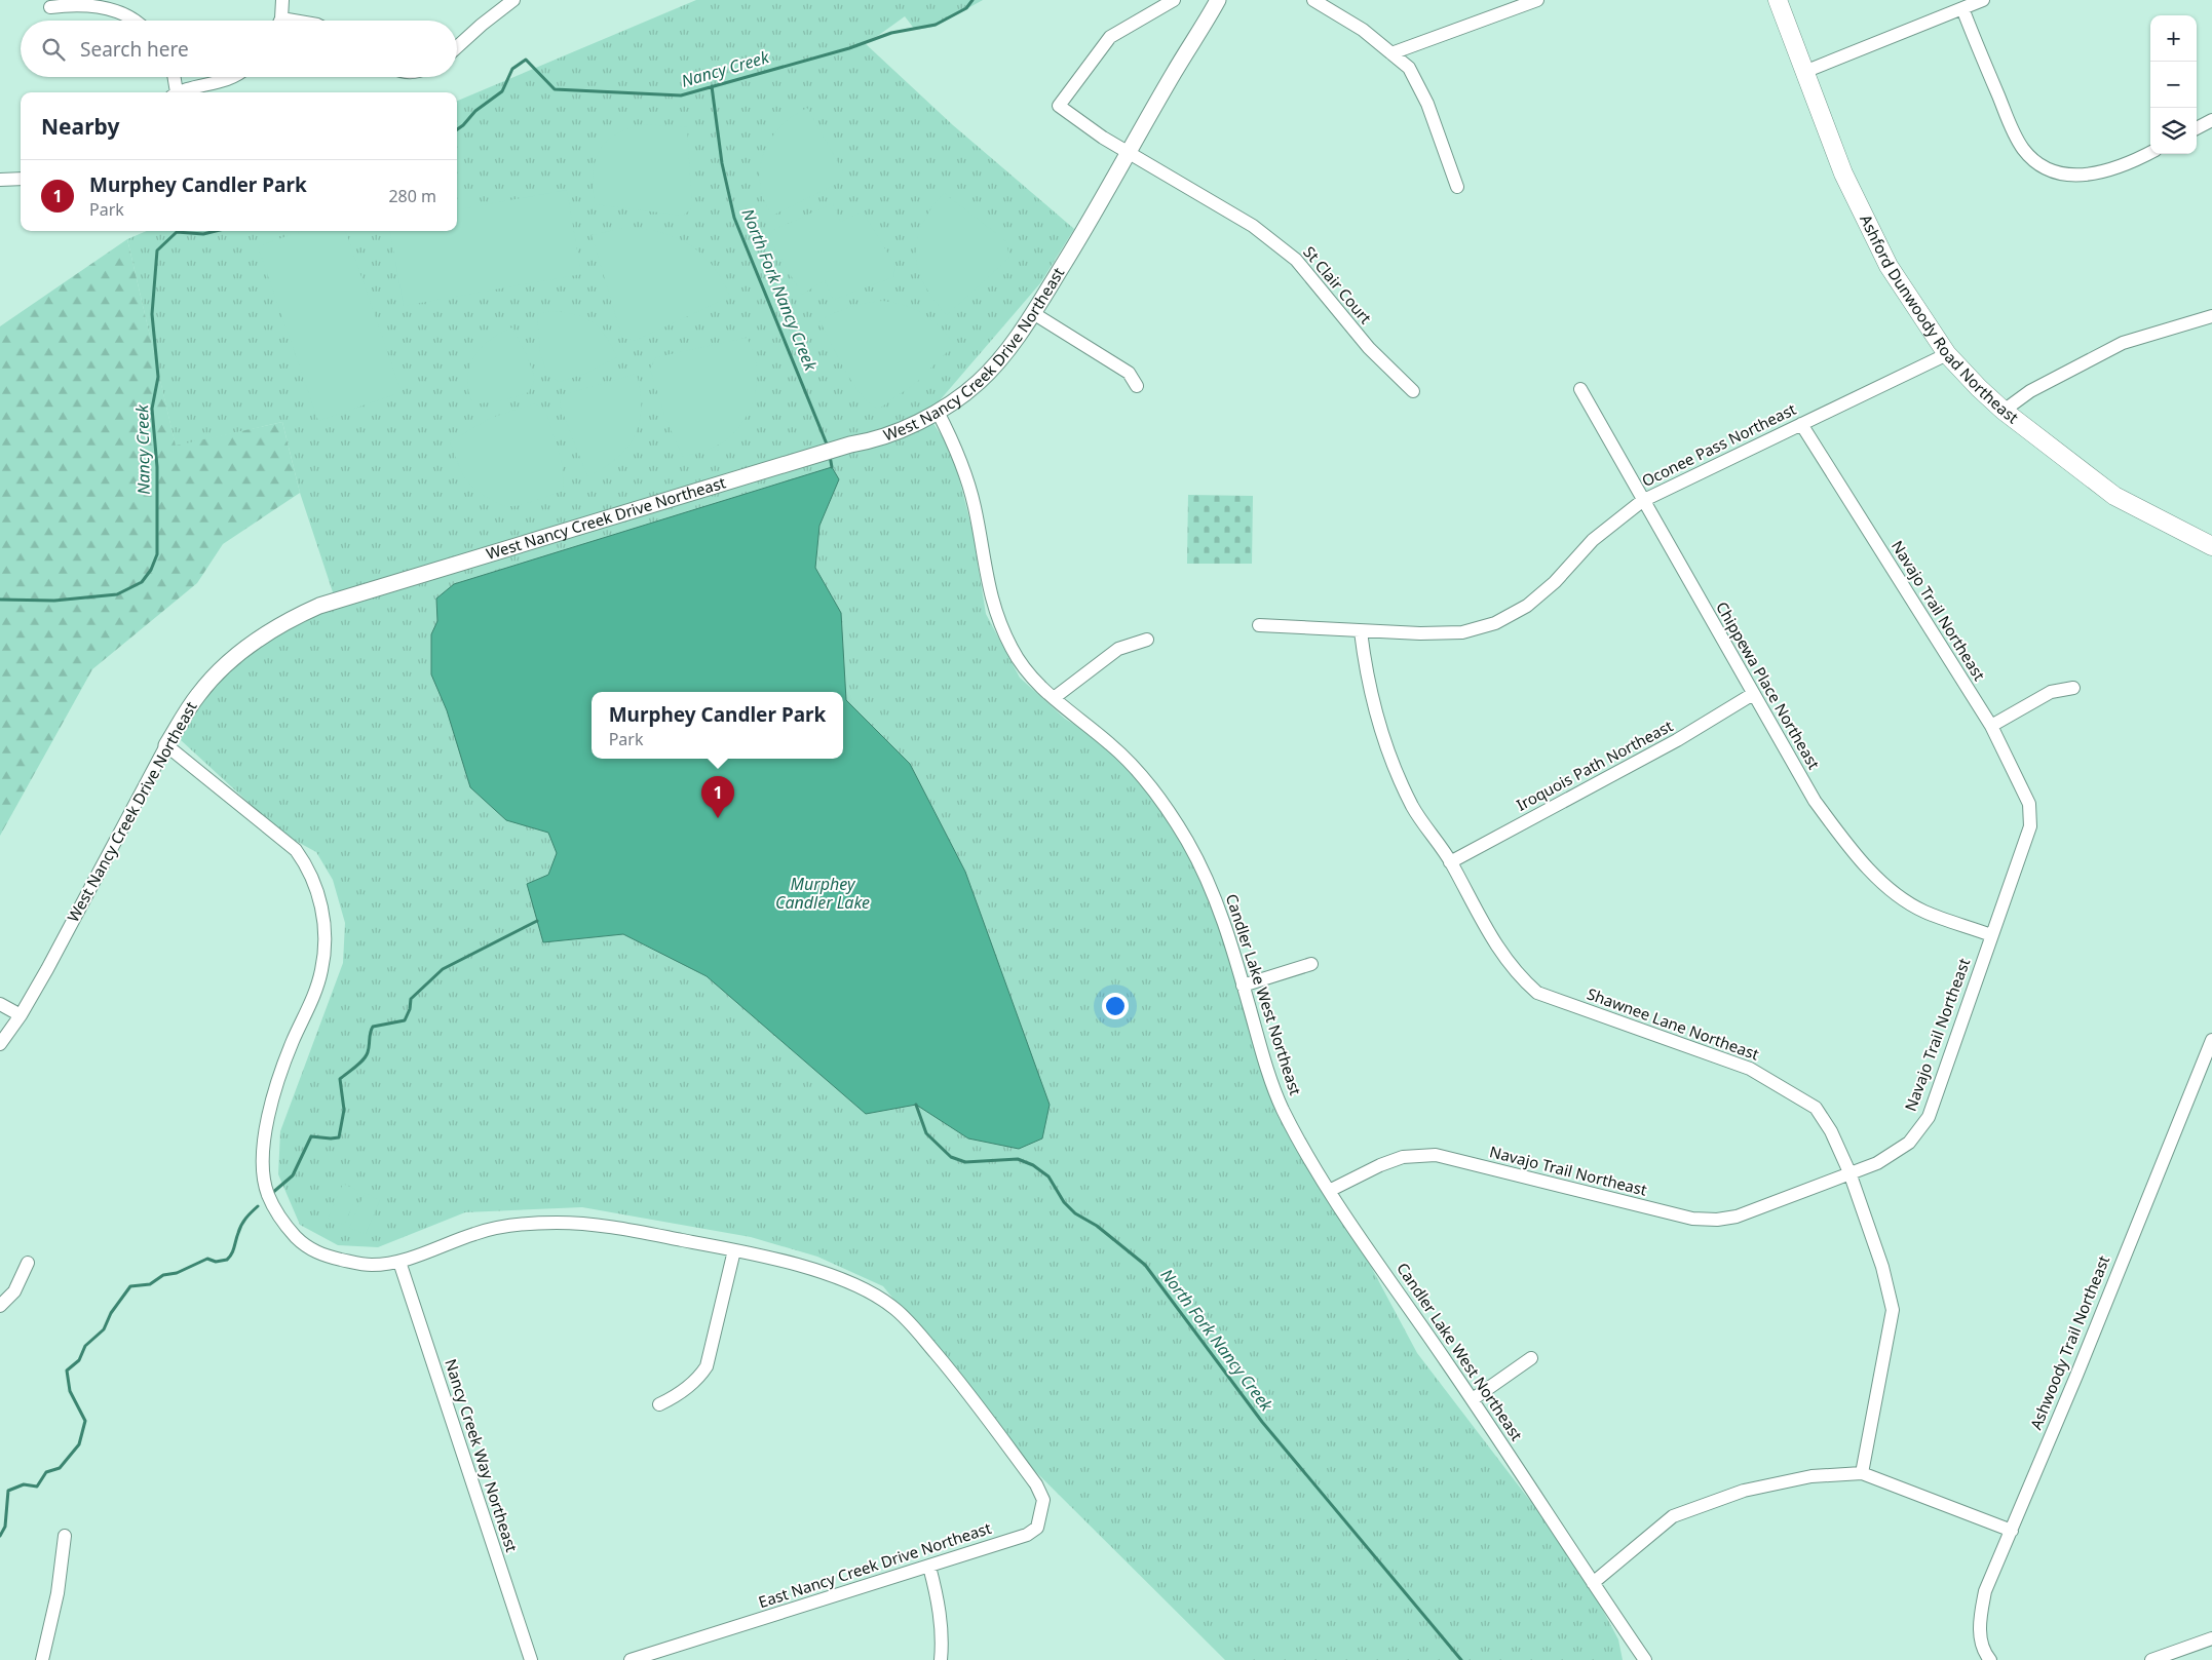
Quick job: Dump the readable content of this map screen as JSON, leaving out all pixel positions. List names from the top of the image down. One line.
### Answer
{"streets":{"main road":["Ashford Dunwoody Road Northeast"],"street":["St Clair Court","West Nancy Creek Drive Northeast","Oconee Pass Northeast","Navajo Trail Northeast","Chippewa Place Northeast","Iroquois Path Northeast","Candler Lake West Northeast","Shawnee Lane Northeast","Ashwoody Trail Northeast","Nancy Creek Way Northeast","East Nancy Creek Drive Northeast"]},"crossings":[["St Clair Court","West Nancy Creek Drive Northeast"],["Ashford Dunwoody Road Northeast","Oconee Pass Northeast"],["West Nancy Creek Drive Northeast","Candler Lake West Northeast"],["Oconee Pass Northeast","Navajo Trail Northeast"],["Oconee Pass Northeast","Chippewa Place Northeast"],["Oconee Pass Northeast","Shawnee Lane Northeast"],["Navajo Trail Northeast","Chippewa Place Northeast"],["Navajo Trail Northeast","Candler Lake West Northeast"],["Navajo Trail Northeast","Shawnee Lane Northeast"],["Chippewa Place Northeast","Iroquois Path Northeast"],["Iroquois Path Northeast","Shawnee Lane Northeast"]],"water":["Nancy Creek","North Fork Nancy Creek","Murphey Candler Lake"],"page":{"map_buttons":["+","−"],"search":"Search here","heading":"Nearby","list":[{"mark":"1","name":"Murphey Candler Park","note":"Park","value":"280 m"}],"popup":["Murphey Candler Park","Park"],"pins":"1"}}
